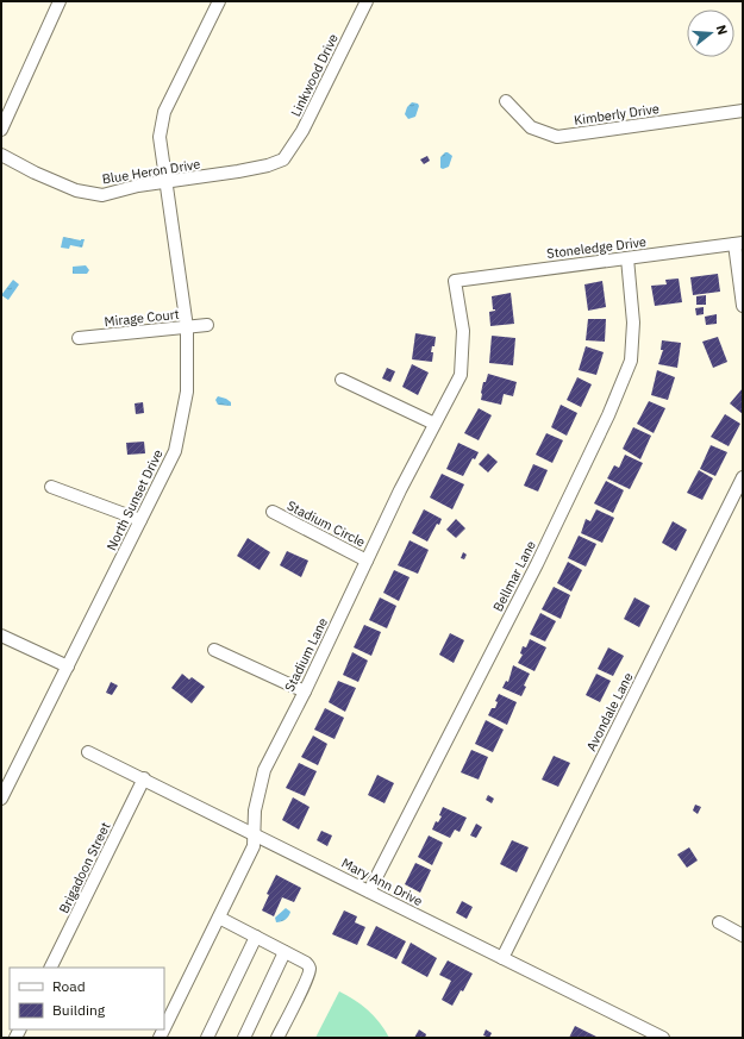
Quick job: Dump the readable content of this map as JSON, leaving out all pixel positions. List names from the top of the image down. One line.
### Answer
{"streets":{"street":["Linkwood Drive","Kimberly Drive","Blue Heron Drive","Stoneledge Drive","Mirage Court","North Sunset Drive","Stadium Circle","Bellmar Lane","Stadium Lane","Avondale Lane","Brigadoon Street","Mary Ann Drive"]},"crossings":[["Linkwood Drive","Blue Heron Drive"],["Blue Heron Drive","North Sunset Drive"],["Stoneledge Drive","Bellmar Lane"],["Stoneledge Drive","Stadium Lane"],["Mirage Court","North Sunset Drive"],["Stadium Circle","Stadium Lane"],["Bellmar Lane","Mary Ann Drive"],["Stadium Lane","Mary Ann Drive"],["Avondale Lane","Mary Ann Drive"],["Brigadoon Street","Mary Ann Drive"]],"legend":["Road","Building"],"north":"right"}
